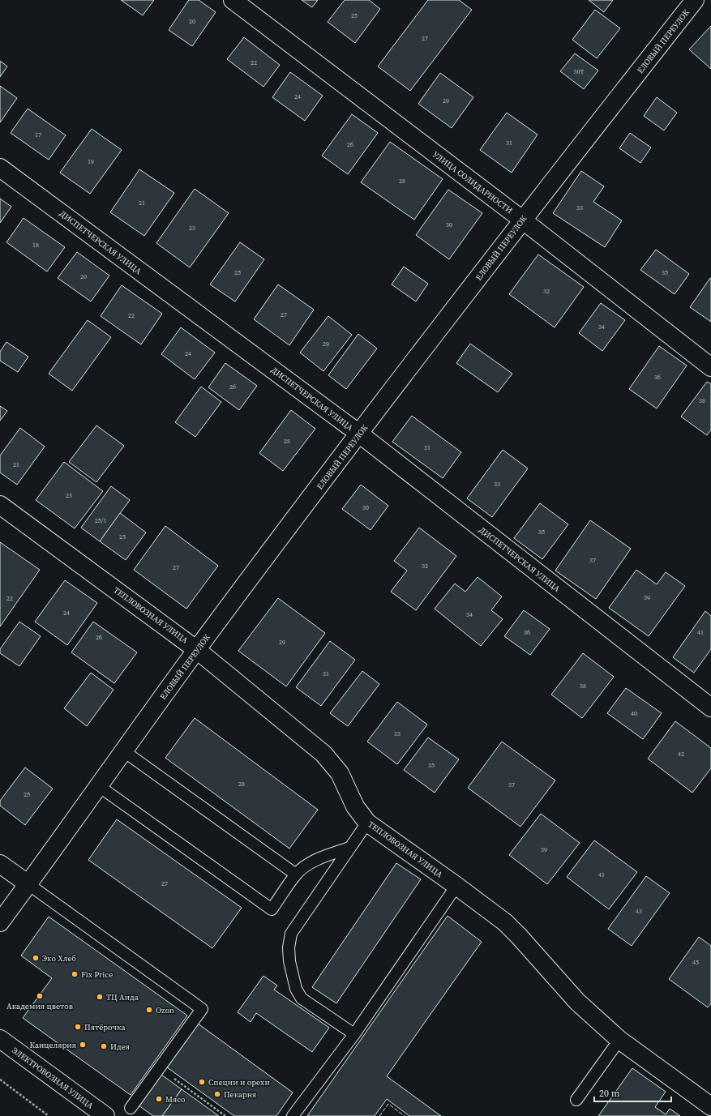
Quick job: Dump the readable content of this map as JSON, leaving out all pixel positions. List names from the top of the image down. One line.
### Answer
{"streets":{"street":["ЕЛОВЫЙ ПЕРЕУЛОК","УЛИЦА СОЛИДАРНОСТИ","ДИСПЕТЧЕРСКАЯ УЛИЦА","ТЕПЛОВОЗНАЯ УЛИЦА","ЭЛЕКТРОВОЗНАЯ УЛИЦА"]},"crossings":[["ЕЛОВЫЙ ПЕРЕУЛОК","УЛИЦА СОЛИДАРНОСТИ"],["ЕЛОВЫЙ ПЕРЕУЛОК","ДИСПЕТЧЕРСКАЯ УЛИЦА"],["ЕЛОВЫЙ ПЕРЕУЛОК","ТЕПЛОВОЗНАЯ УЛИЦА"]],"places":["Эко Хлеб","Fix Price","Академия цветов","ТЦ Аида","Ozon","Пятёрочка","Канцелярия","Идея","Cпеции и орехи","Пекарня","Мясо"],"house_numbers":["25","20","27","22","30Т","24","29","17","31","26","19","28","21","33","30","23","18","25","35","20","32","27","22","34","29","24","36","26","38","28","31","21","33","23","30","25/1","35","25","37","32","27","39","22","24","34","36","41","26","29","31","38","40","33","42","35","28","37","25","39","41","27","43","45"],"scale_bar":"20 m"}
